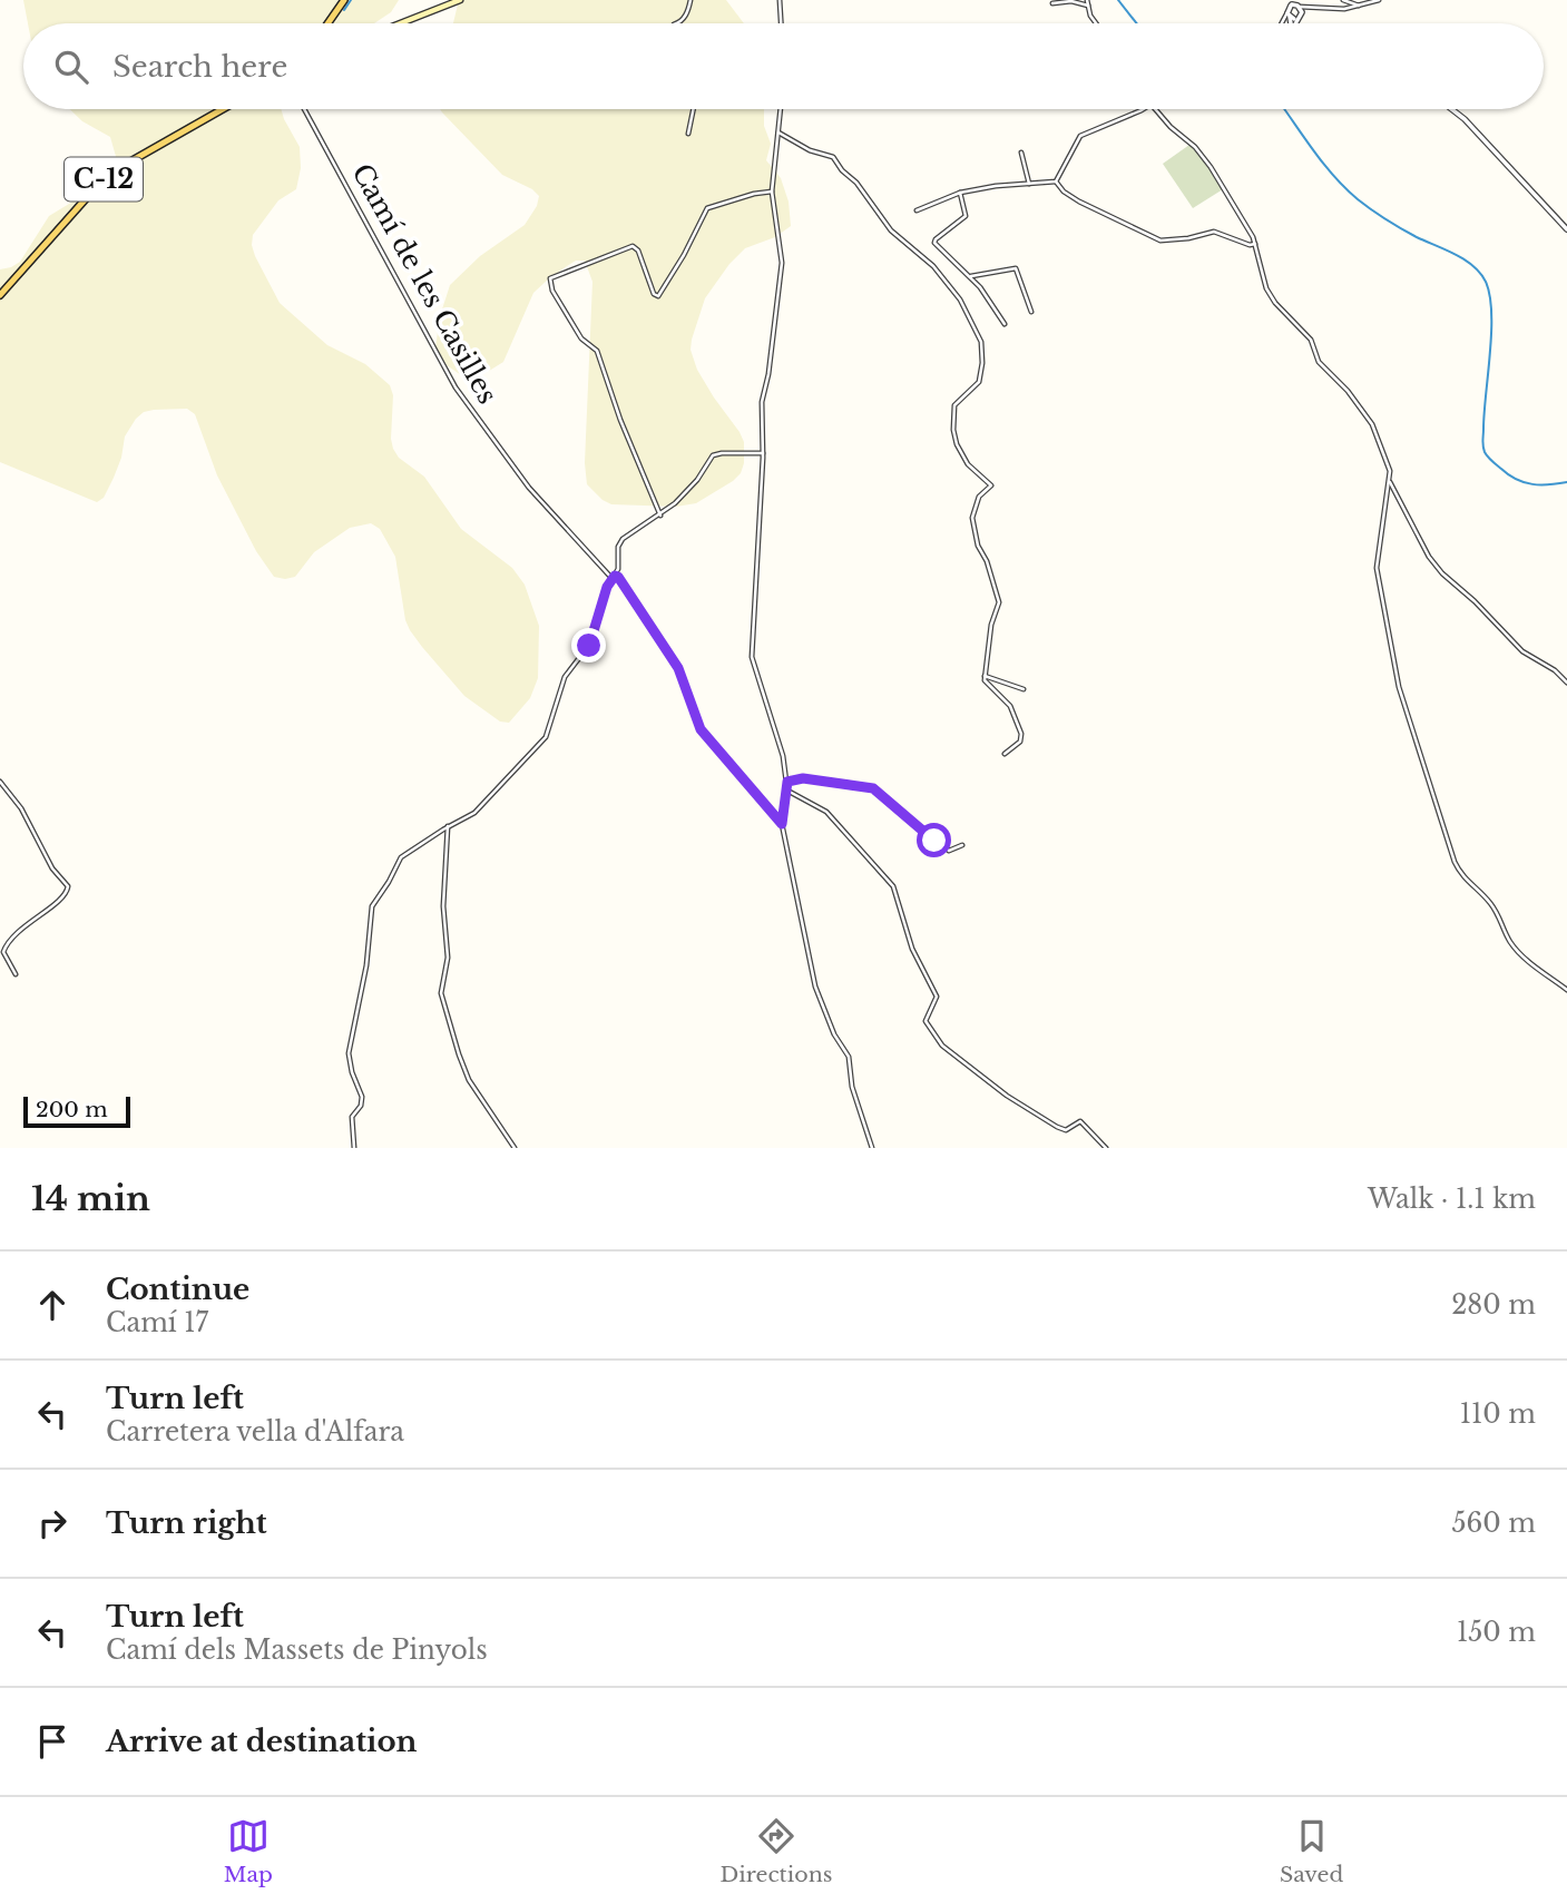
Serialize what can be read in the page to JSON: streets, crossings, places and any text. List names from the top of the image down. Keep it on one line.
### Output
{"streets":{"main road":["C-12"],"street":["Camí de les Casilles"]},"scale_bar":"200 m","page":{"search":"Search here","scale":"200 m","heading":["14 min","Walk · 1.1 km"],"list":[["Continue","Camí 17","280 m"],["Turn left","Carretera vella d'Alfara","110 m"],["Turn right","560 m"],["Turn left","Camí dels Massets de Pinyols","150 m"],"Arrive at destination"],"nav":["Map","Directions","Saved"]}}
